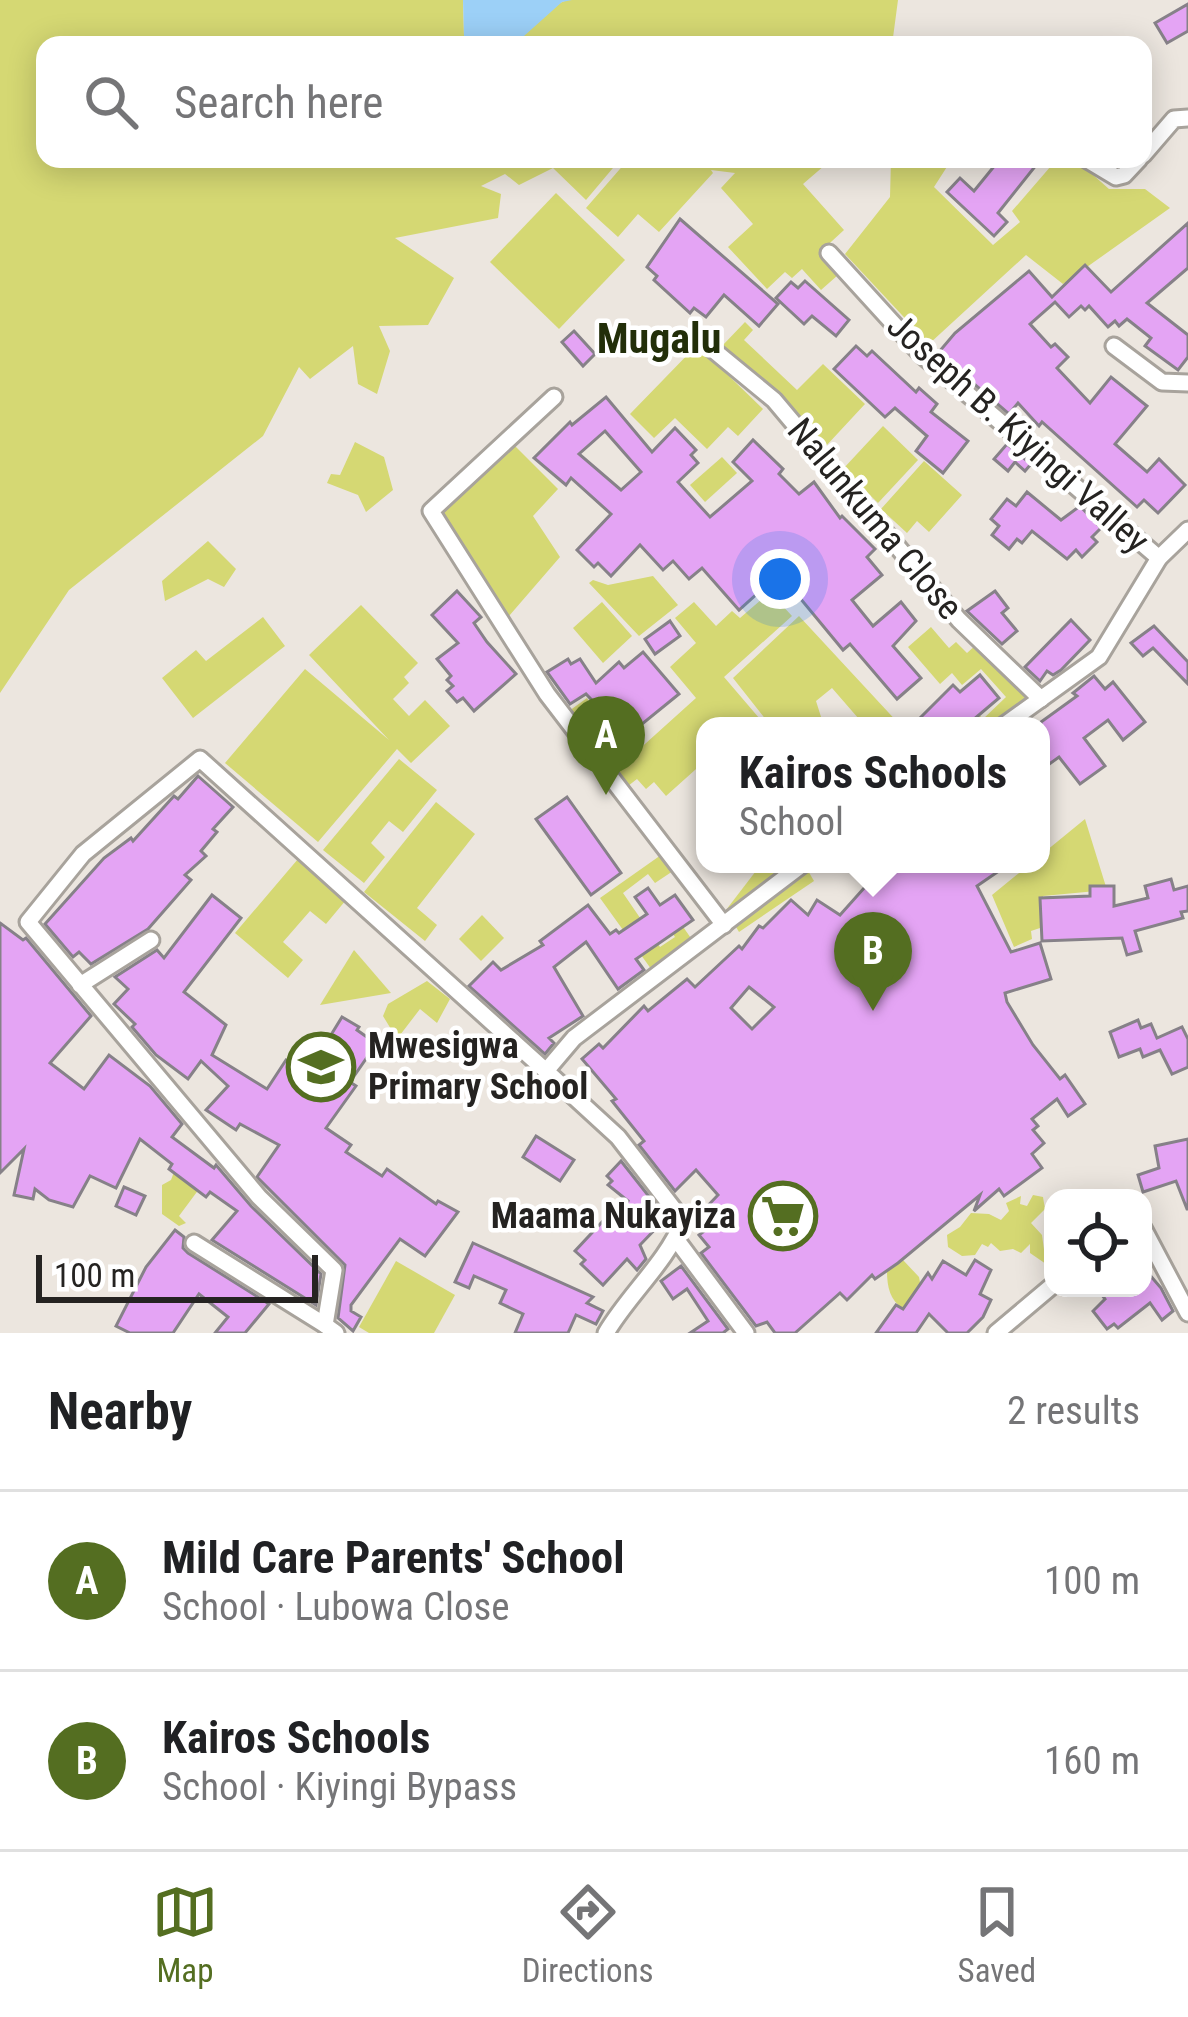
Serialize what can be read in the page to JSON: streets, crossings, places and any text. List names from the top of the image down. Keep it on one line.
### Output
{"streets":{"street":["Joseph B. Kiyingi Valley","Nalunkuma Close"]},"districts":["Mugalu"],"places":{"school or university":["Mwesigwa Primary School"],"supermarket":["Maama Nukayiza"]},"scale_bar":"100 m","page":{"search":"Search here","pins":["A","B"],"popup":["Kairos Schools","School"],"scale":"100 m","heading":["Nearby","2 results"],"list":[{"mark":"A","name":"Mild Care Parents' School","note":"School · Lubowa Close","value":"100 m"},{"mark":"B","name":"Kairos Schools","note":"School · Kiyingi Bypass","value":"160 m"}],"nav":["Map","Directions","Saved"]}}
